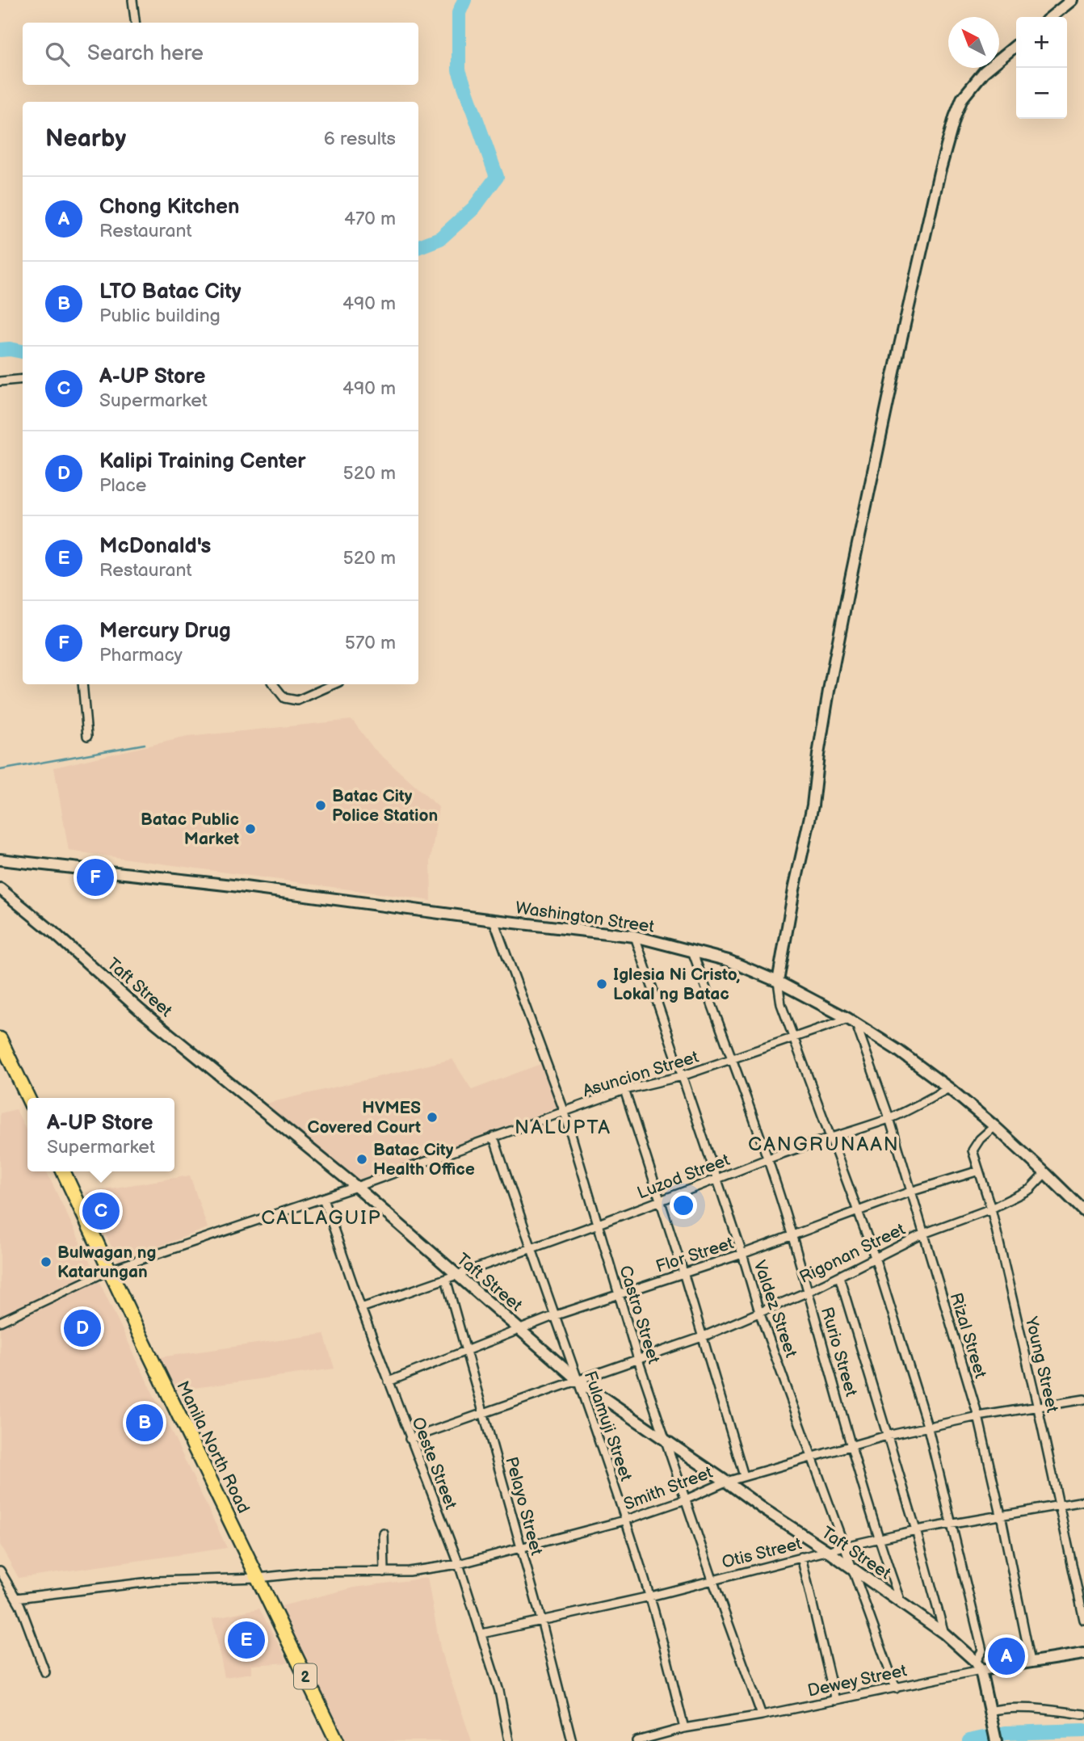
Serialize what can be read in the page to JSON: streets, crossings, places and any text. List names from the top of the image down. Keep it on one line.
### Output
{"streets":{"highway":["Manila North Road","2"],"street":["Washington Street","Taft Street","Asuncion Street","Luzod Street","Rigonan Street","Flor Street","Valdez Street","Castro Street","Rizal Street","Rurio Street","Young Street","Fulamuji Street","Oeste Street","Smith Street","Pelayo Street","Otis Street","Dewey Street"]},"crossings":[["Washington Street","Asuncion Street"],["Washington Street","Luzod Street"],["Washington Street","Rigonan Street"],["Washington Street","Valdez Street"],["Washington Street","Castro Street"],["Washington Street","Rizal Street"],["Washington Street","Rurio Street"],["Washington Street","Young Street"],["Taft Street","Asuncion Street"],["Taft Street","Luzod Street"],["Taft Street","Rigonan Street"],["Taft Street","Flor Street"],["Taft Street","Valdez Street"],["Taft Street","Castro Street"],["Taft Street","Rurio Street"],["Taft Street","Fulamuji Street"],["Taft Street","Smith Street"],["Taft Street","Otis Street"],["Taft Street","Dewey Street"],["Asuncion Street","Valdez Street"],["Asuncion Street","Castro Street"],["Asuncion Street","Rizal Street"],["Asuncion Street","Rurio Street"],["Asuncion Street","Fulamuji Street"],["Asuncion Street","Manila North Road"],["Asuncion Street","Oeste Street"],["Luzod Street","Valdez Street"],["Luzod Street","Castro Street"],["Luzod Street","Rizal Street"],["Luzod Street","Rurio Street"],["Luzod Street","Fulamuji Street"],["Luzod Street","Oeste Street"],["Luzod Street","Pelayo Street"],["Rigonan Street","Valdez Street"],["Rigonan Street","Castro Street"],["Rigonan Street","Rizal Street"],["Rigonan Street","Rurio Street"],["Rigonan Street","Young Street"],["Rigonan Street","Fulamuji Street"],["Rigonan Street","Oeste Street"],["Rigonan Street","Pelayo Street"],["Flor Street","Valdez Street"],["Flor Street","Castro Street"],["Flor Street","Rizal Street"],["Flor Street","Rurio Street"],["Flor Street","Young Street"],["Flor Street","Fulamuji Street"],["Flor Street","Oeste Street"],["Flor Street","Pelayo Street"],["Valdez Street","Smith Street"],["Valdez Street","Otis Street"],["Valdez Street","Dewey Street"],["Castro Street","Smith Street"],["Castro Street","Otis Street"],["Castro Street","Dewey Street"],["Rizal Street","Smith Street"],["Rizal Street","Otis Street"],["Rizal Street","Dewey Street"],["Rurio Street","Smith Street"],["Rurio Street","Otis Street"],["Young Street","Smith Street"],["Young Street","Otis Street"],["Fulamuji Street","Smith Street"],["Fulamuji Street","Otis Street"],["Fulamuji Street","Dewey Street"],["Manila North Road","Smith Street"],["Oeste Street","Smith Street"],["Oeste Street","Otis Street"],["Smith Street","Pelayo Street"],["Pelayo Street","Otis Street"]],"districts":["NALUPTA","CANGRUNAAN","CALLAGUIP"],"places":["Batac City Police Station","Batac Public Market","Iglesia Ni Cristo, Lokal ng Batac","HVMES Covered Court","Batac City Health Office","Bulwagan ng Katarungan"],"north":"top left","page":{"map_buttons":["+","−"],"search":"Search here","heading":["Nearby","6 results"],"list":[{"mark":"A","name":"Chong Kitchen","note":"Restaurant","value":"470 m"},{"mark":"B","name":"LTO Batac City","note":"Public building","value":"490 m"},{"mark":"C","name":"A-UP Store","note":"Supermarket","value":"490 m"},{"mark":"D","name":"Kalipi Training Center","note":"Place","value":"520 m"},{"mark":"E","name":"McDonald's","note":"Restaurant","value":"520 m"},{"mark":"F","name":"Mercury Drug","note":"Pharmacy","value":"570 m"}],"pins":["F","C","D","B","E","A"],"popup":["A-UP Store","Supermarket"]}}
